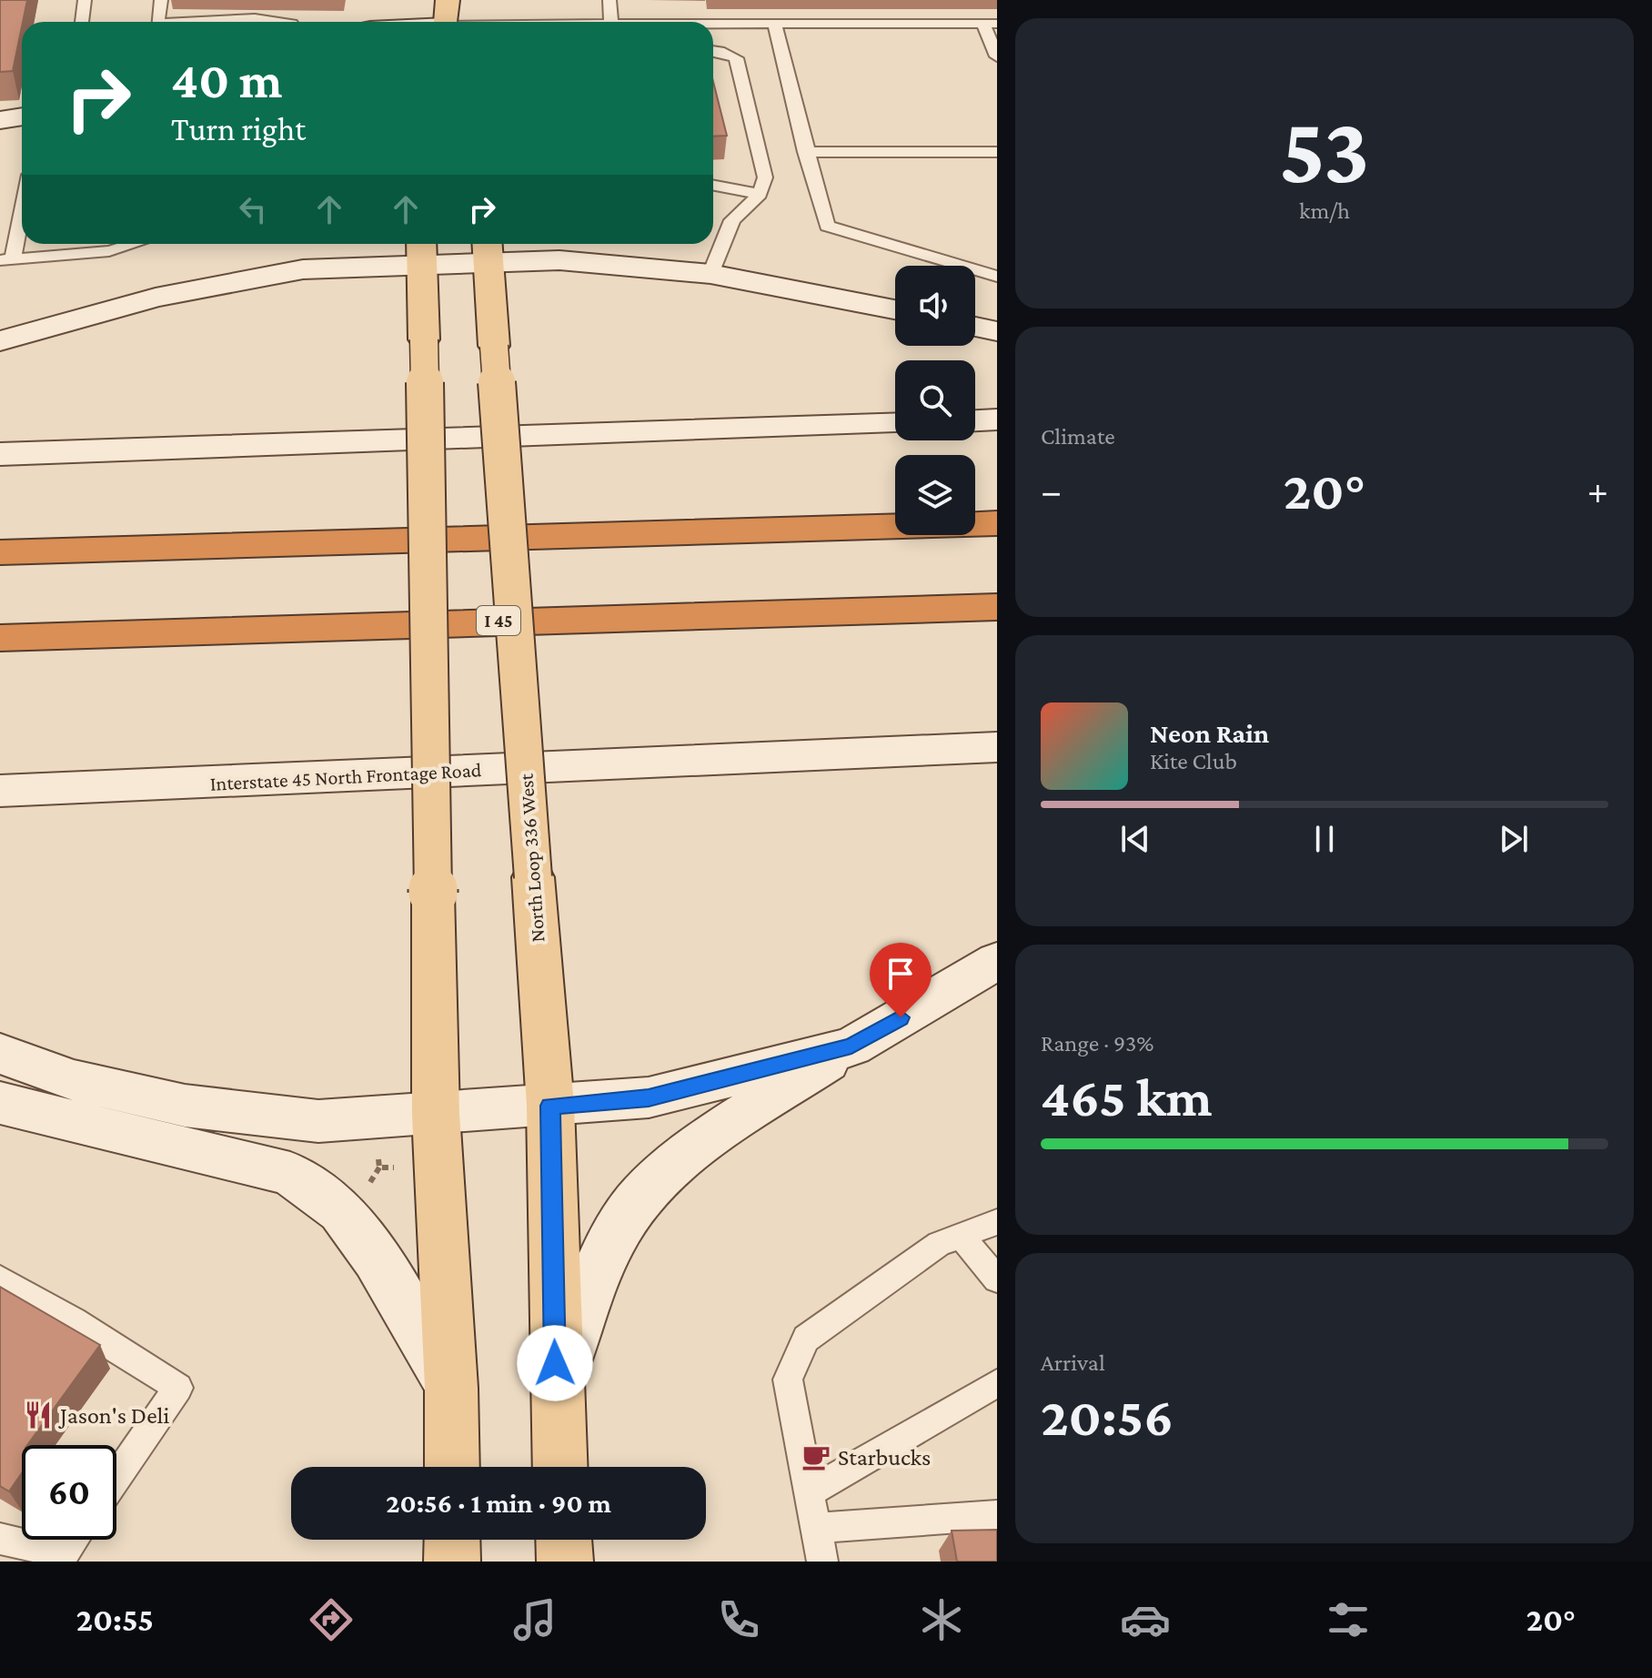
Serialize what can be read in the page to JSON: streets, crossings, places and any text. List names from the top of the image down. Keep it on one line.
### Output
{"streets":{"highway":["I 45"],"main road":["Interstate 45 North Frontage Road","North Loop 336 West"]},"places":{"restaurant":["Jason's Deli"],"cafe":["Starbucks"]},"page":{"tile":[["53","km/h"],"Climate",["Range · 93%","465 km"],["Arrival","20:56"]],"turn":["40 m","Turn right"],"heat":["−","20°","+"],"song":["Neon Rain","Kite Club"],"limit":"60","trip":"20:56 · 1 min · 90 m","tabs":["20:55","20°"]}}
